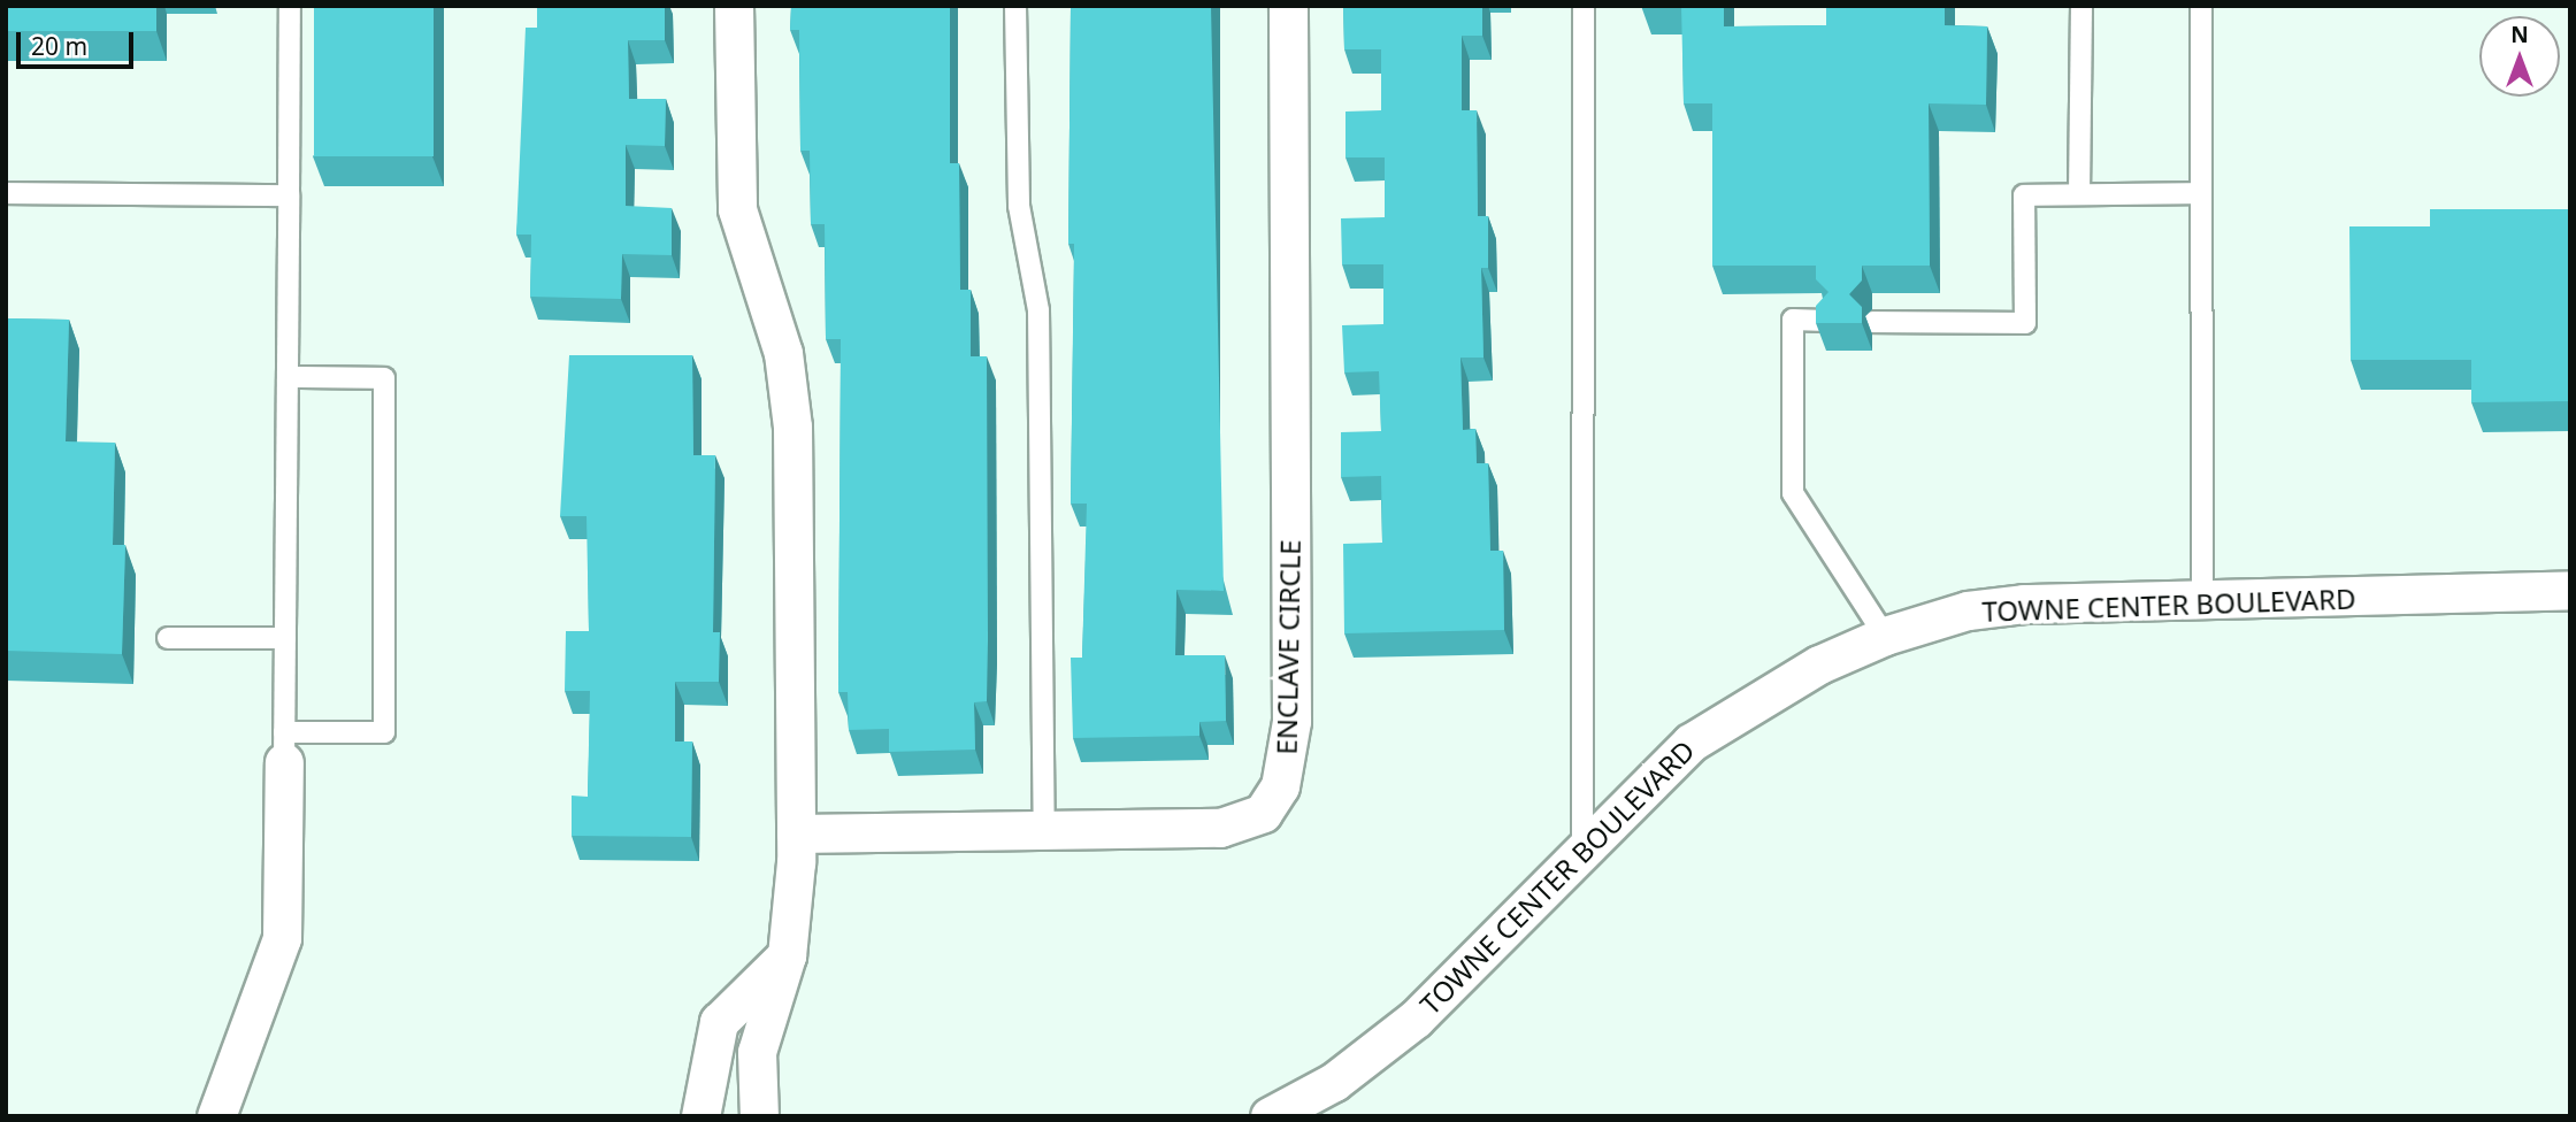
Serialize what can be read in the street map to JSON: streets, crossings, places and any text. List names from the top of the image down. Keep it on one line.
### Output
{"streets":{"street":["TOWNE CENTER BOULEVARD","ENCLAVE CIRCLE"]},"scale_bar":"20 m","north":"top"}
